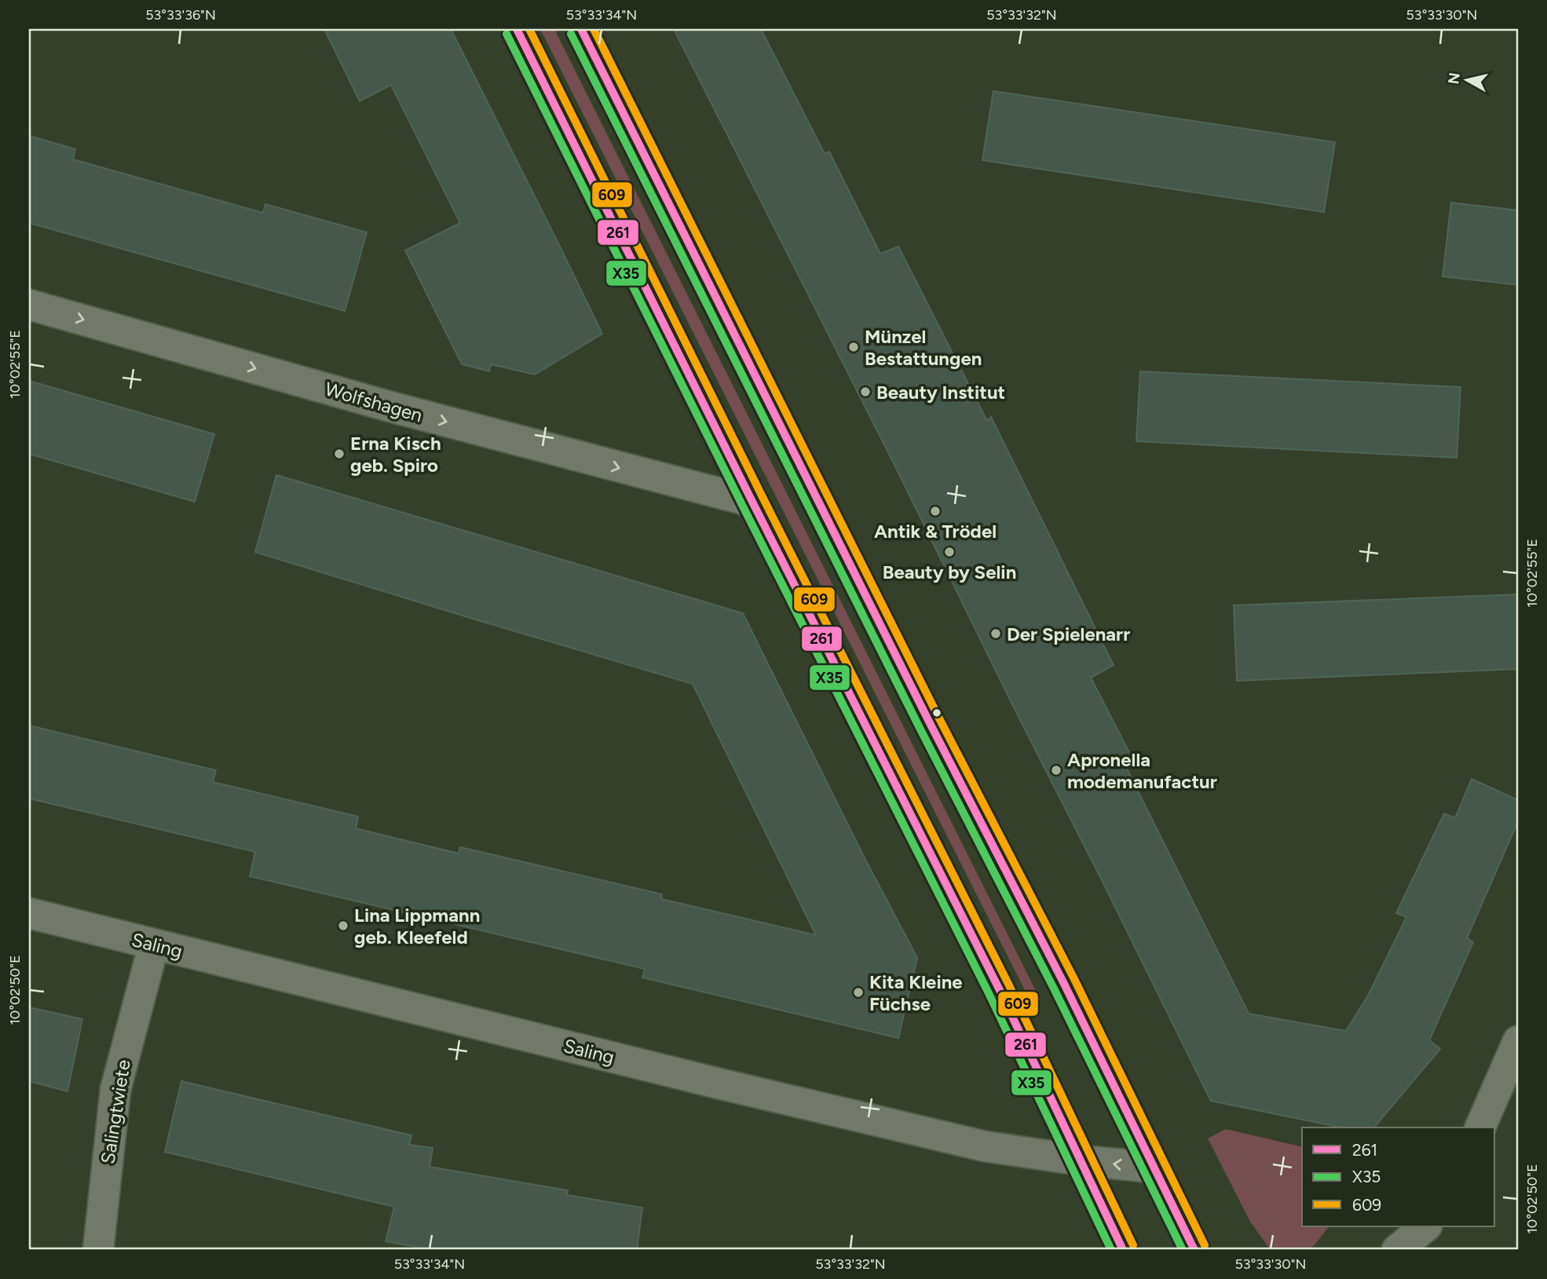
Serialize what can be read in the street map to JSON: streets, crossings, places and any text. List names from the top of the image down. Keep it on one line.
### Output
{"streets":{"street":["Wolfshagen","Saling","Salingtwiete"]},"crossings":[["Saling","Salingtwiete"]],"one_way":["Wolfshagen"],"places":["Münzel Bestattungen","Beauty Institut","Erna Kisch geb. Spiro","Antik & Trödel","Beauty by Selin","Der Spielenarr","Apronella modemanufactur","Lina Lippmann geb. Kleefeld","Kita Kleine Füchse"],"lines":["transit line 261","transit line 609","transit line X35"],"legend":["261","X35","609"],"north":"left","coordinates":["53°33'36\"N","53°33'34\"N","53°33'32\"N","53°33'30\"N","10°02'55\"E","10°02'50\"E"]}
